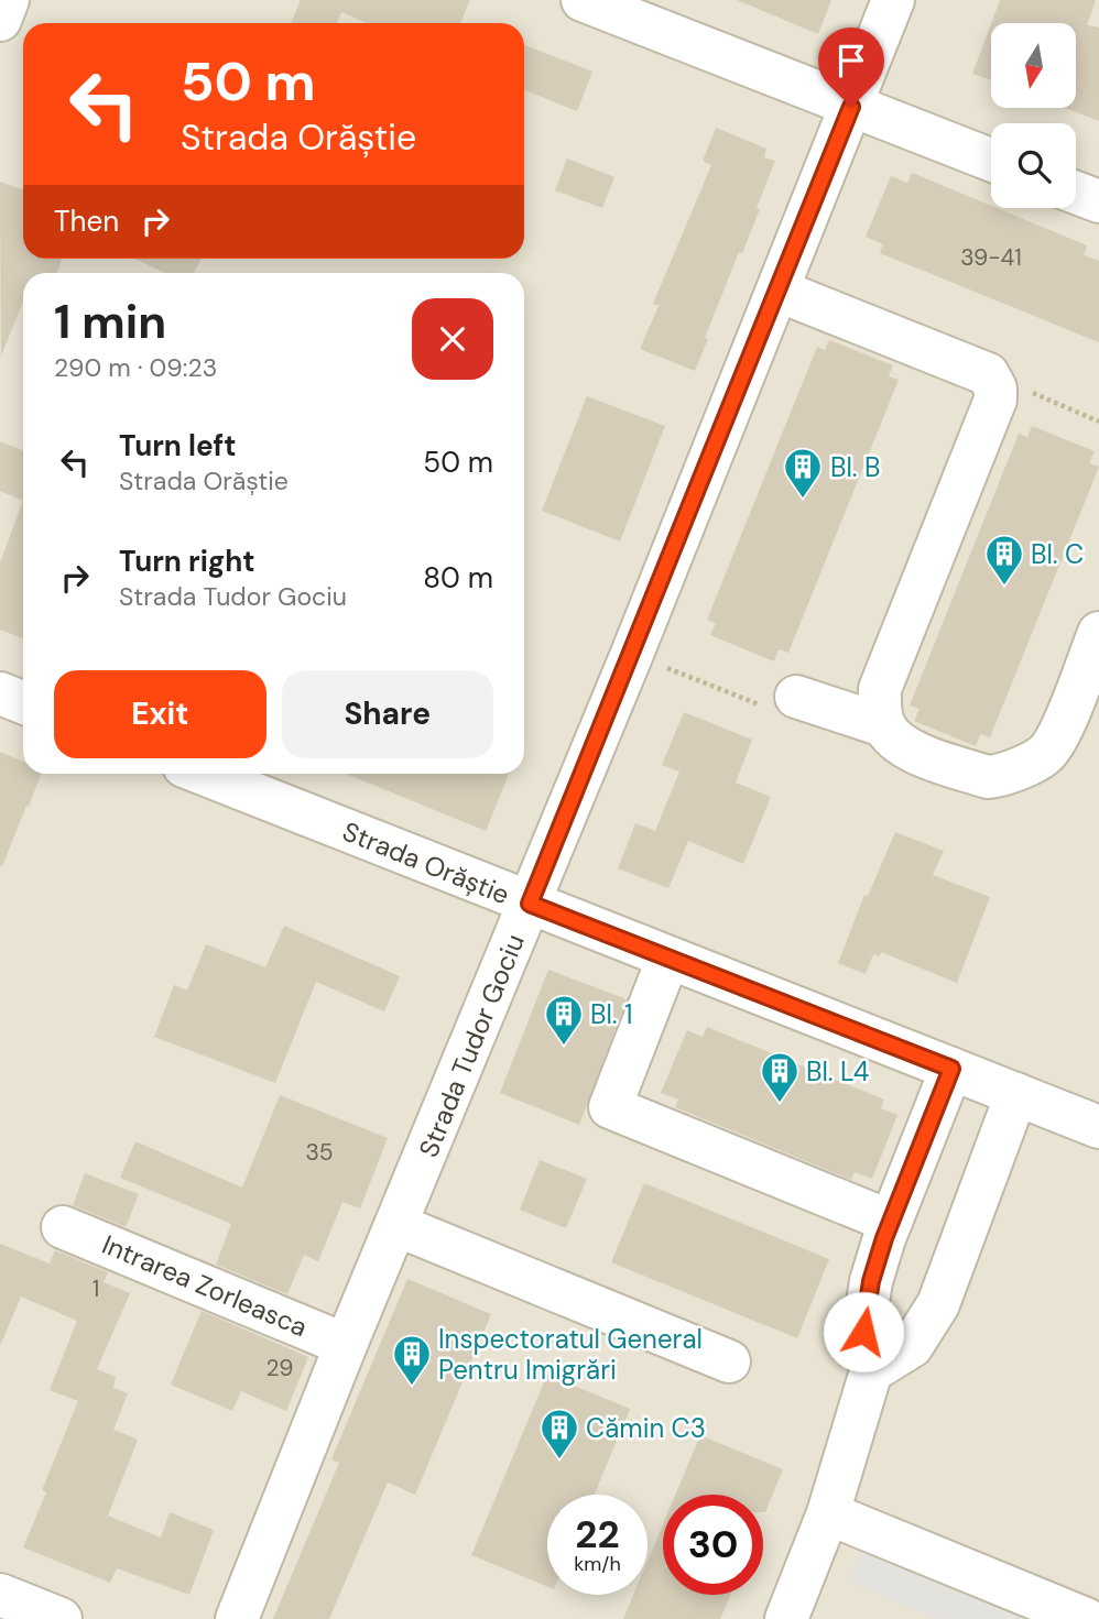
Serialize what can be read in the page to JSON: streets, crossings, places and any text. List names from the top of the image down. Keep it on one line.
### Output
{"streets":{"street":["Strada Orăștie","Strada Tudor Gociu","Intrarea Zorleasca"]},"crossings":[["Strada Orăștie","Strada Tudor Gociu"],["Strada Tudor Gociu","Intrarea Zorleasca"]],"places":{"building":["Bl. B","Bl. C","Bl. 1","Bl. L4","Inspectoratul General Pentru Imigrări","Cămin C3"]},"house_numbers":["39-41","35","1","29"],"north":"bottom","page":{"turn":["50 m","Strada Orăștie"],"then":"Then","heading":["1 min","290 m · 09:23"],"list":[{"name":"Turn left","note":"Strada Orăștie","value":"50 m"},{"name":"Turn right","note":"Strada Tudor Gociu","value":"80 m"}],"buttons":["Exit","Share"],"speed":"22 km/h","limit":"30"}}
